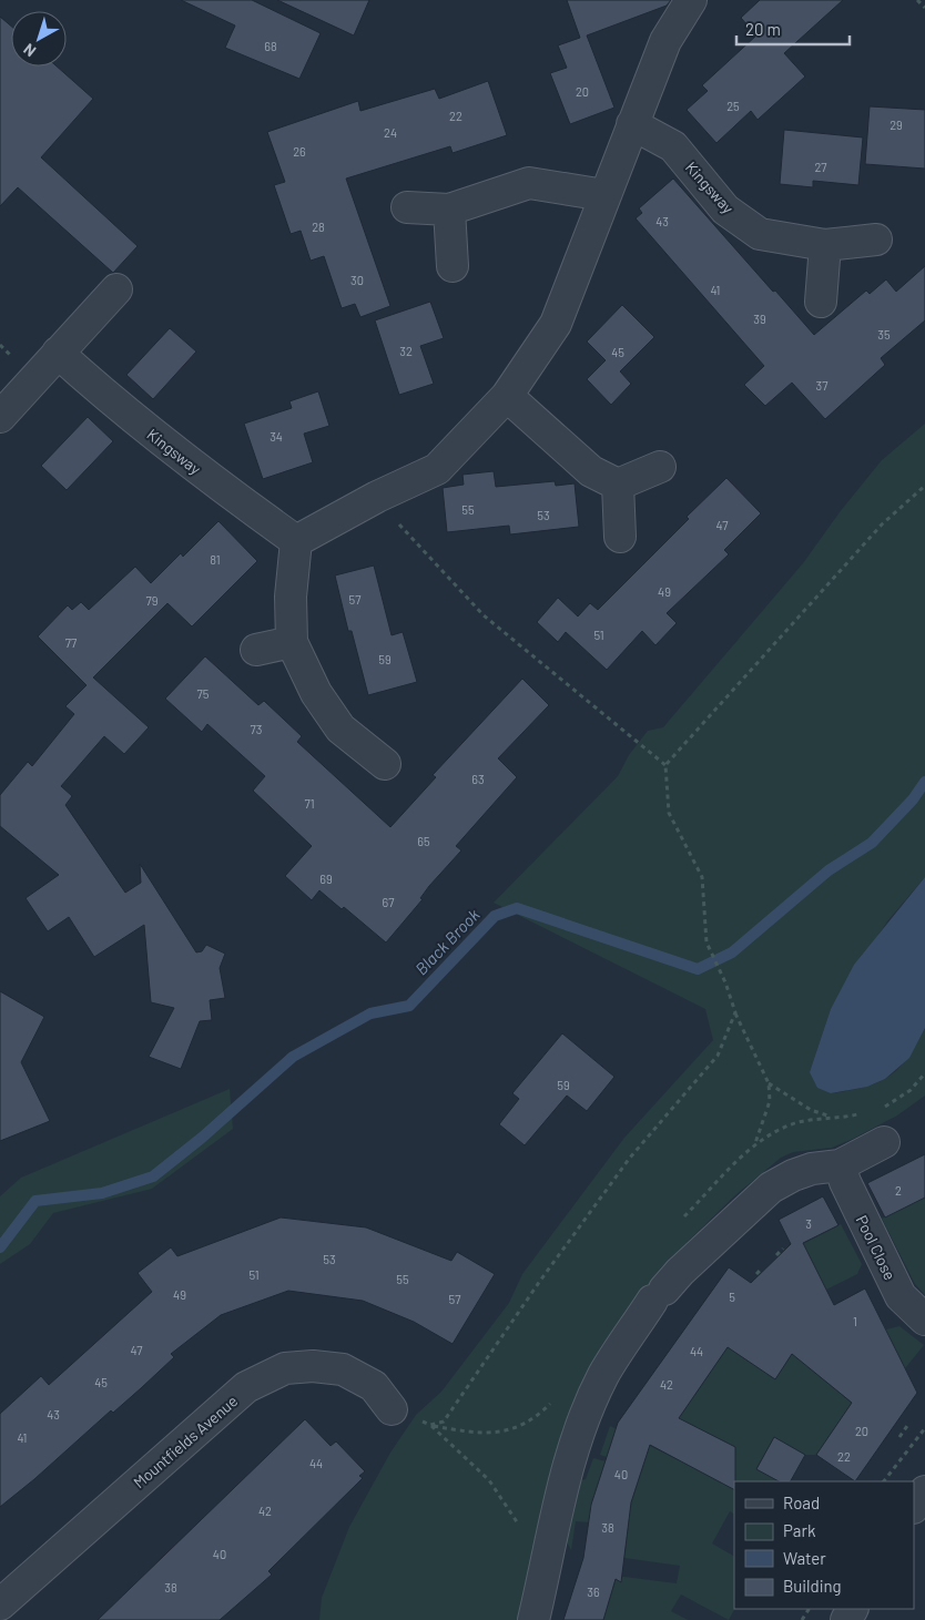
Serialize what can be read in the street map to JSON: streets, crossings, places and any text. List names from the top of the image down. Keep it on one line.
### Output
{"streets":{"street":["Kingsway","Pool Close","Mountfields Avenue"]},"water":["Black Brook"],"house_numbers":["68","20","25","22","29","24","26","27","43","28","30","41","39","35","32","45","37","34","55","53","47","81","49","57","79","51","77","59","75","73","63","71","65","69","67","59","2","3","53","51","55","49","5","57","1","47","44","45","42","43","20","41","22","44","40","42","38","40","38","36"],"legend":["Road","Park","Water","Building"],"scale_bar":"20 m","north":"bottom left"}
